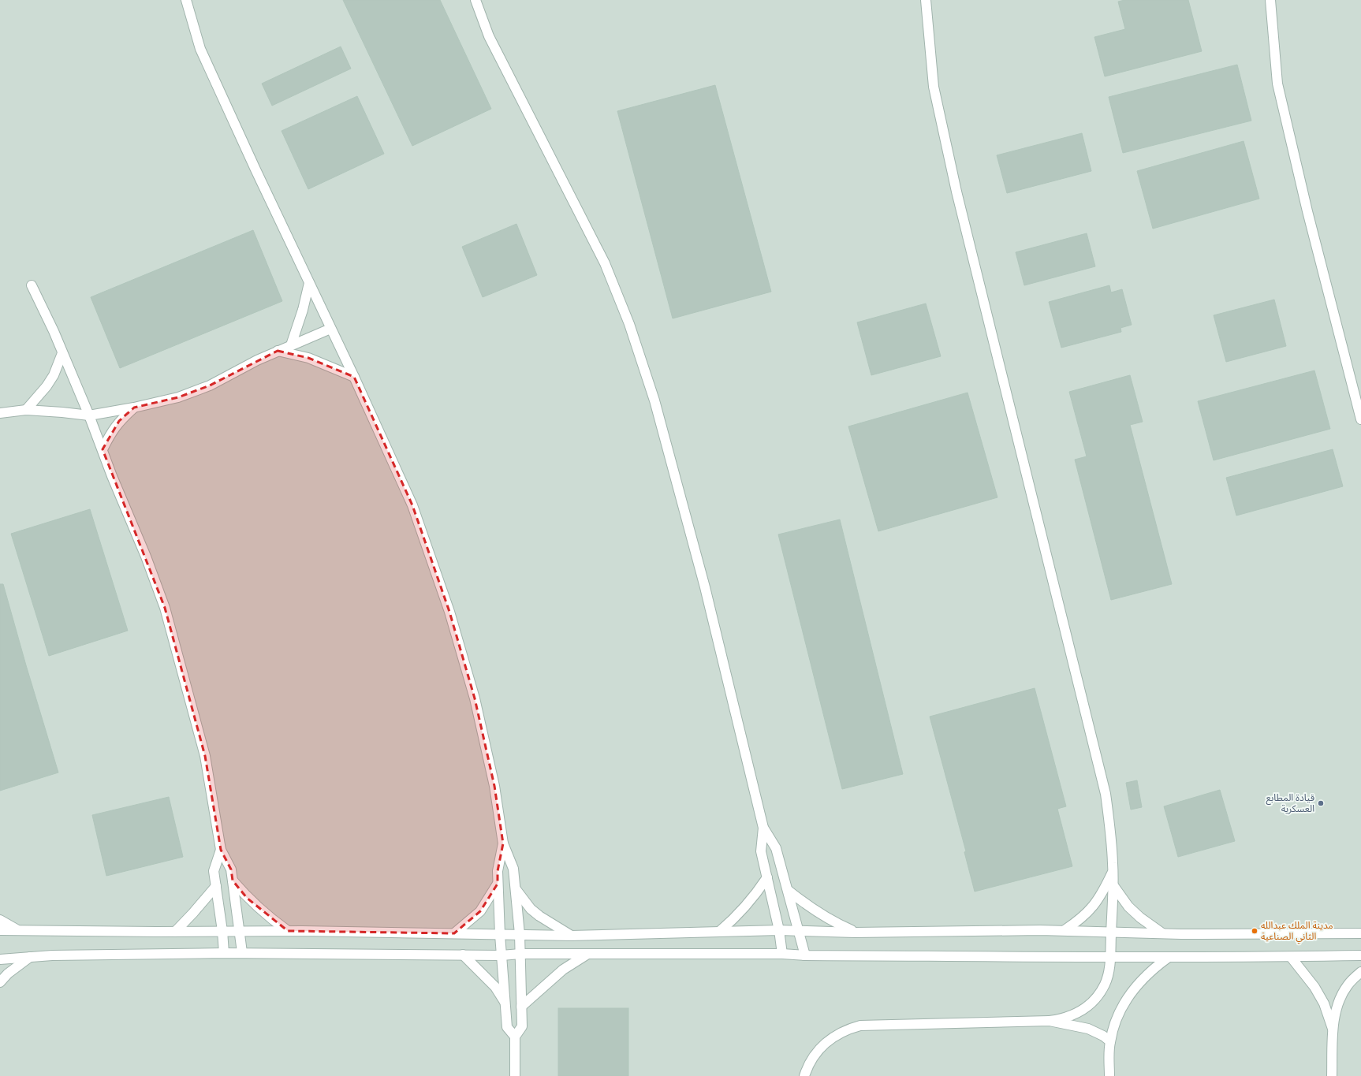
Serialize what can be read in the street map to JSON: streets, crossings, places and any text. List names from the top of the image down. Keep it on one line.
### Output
{"places":["قيادة المطابع العسكرية","مدينة الملك عبدالله الثاني الصناعية"]}
